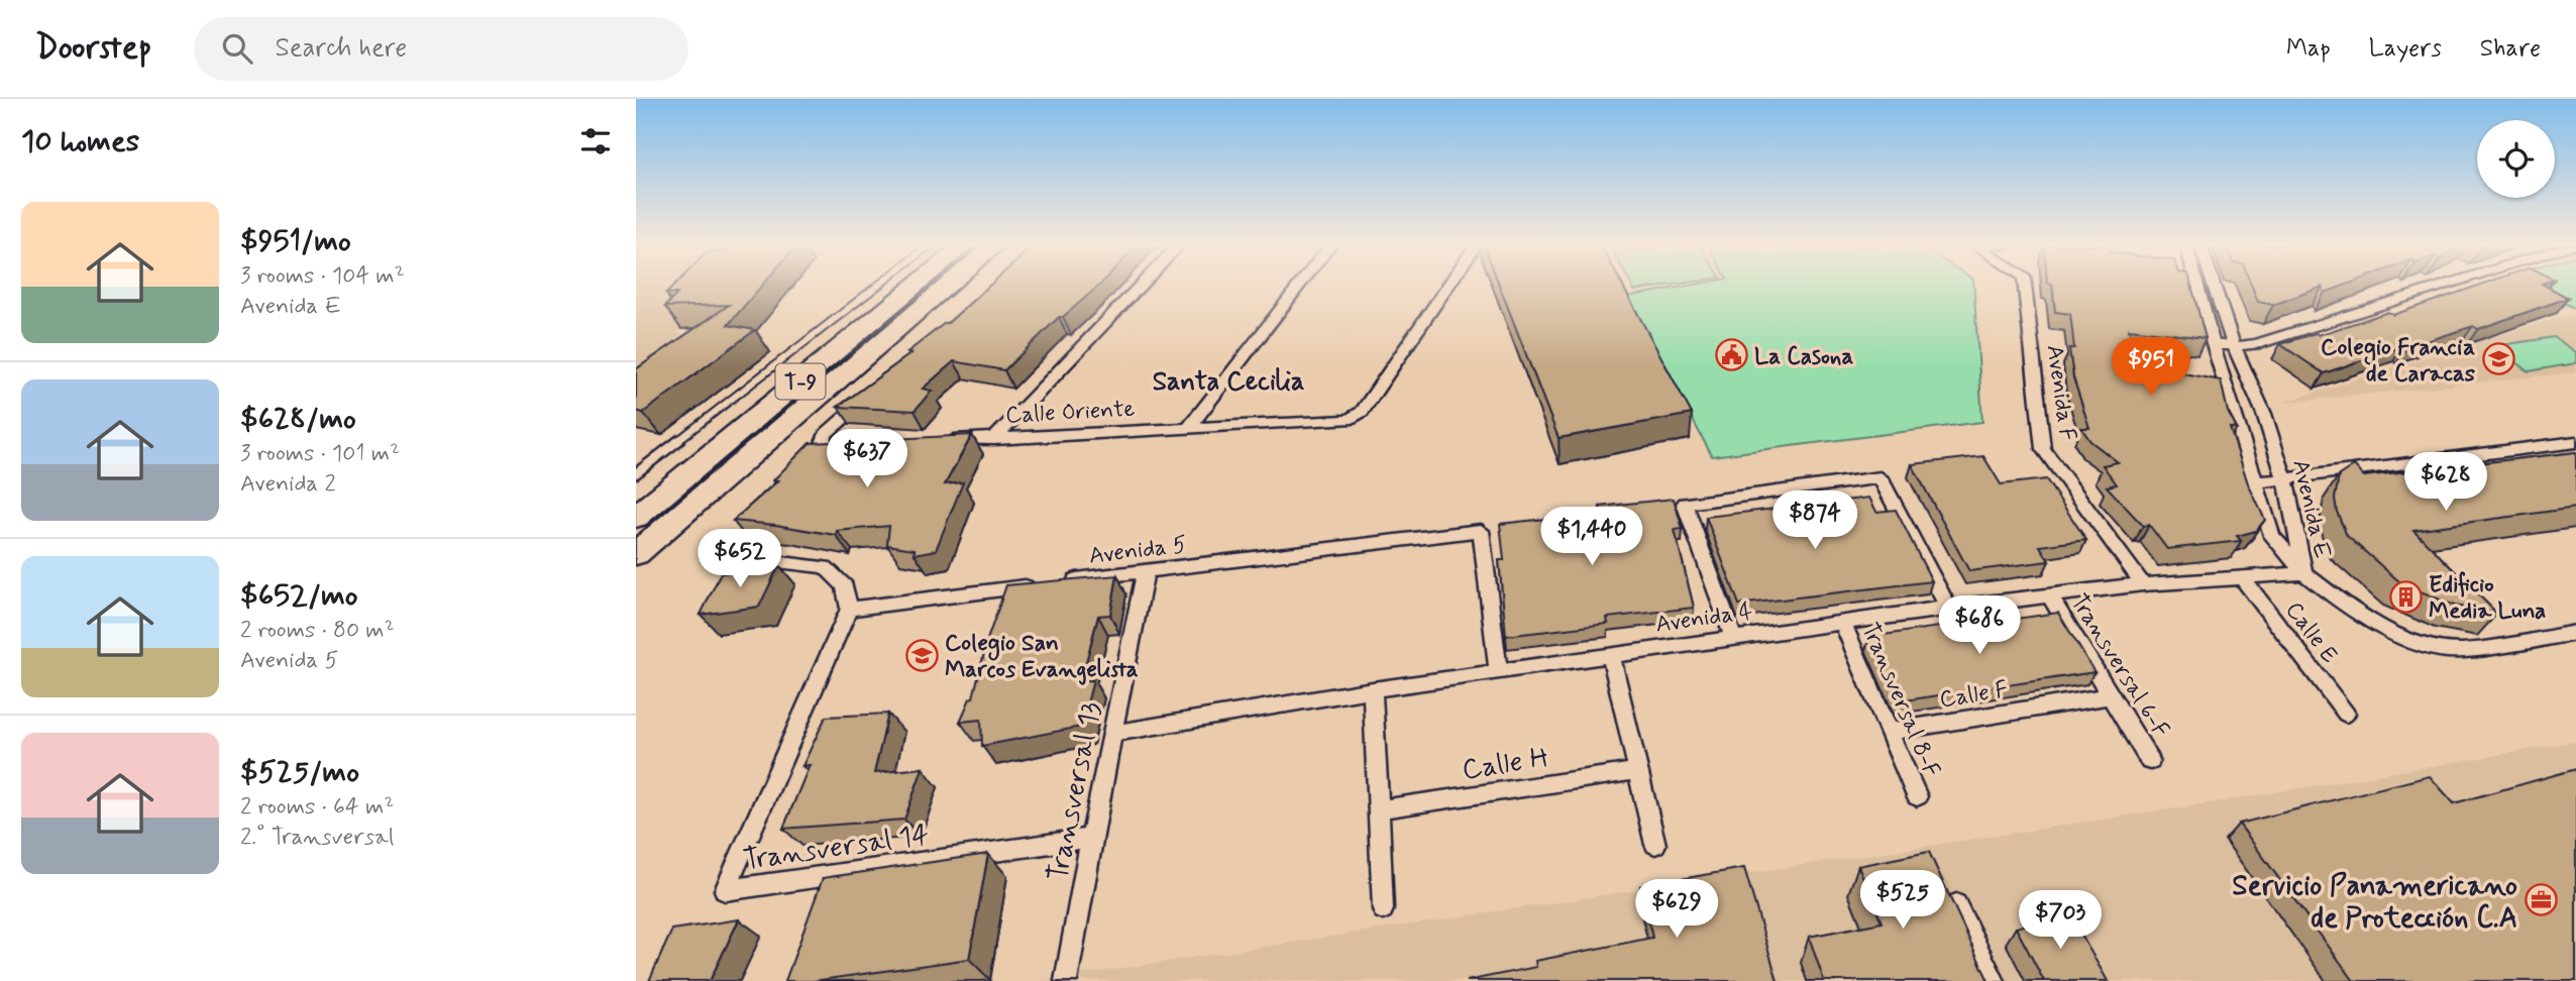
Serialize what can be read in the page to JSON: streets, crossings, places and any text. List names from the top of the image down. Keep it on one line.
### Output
{"streets":{"highway":["T-9"],"street":["Avenida F","Calle Oriente","Avenida E","Avenida 5","Avenida 4","Calle E","Transversal 6-F","Calle F","Transversal 8-F","Calle H","Transversal 13","Transversal 14"]},"crossings":[["Avenida F","Avenida 4"],["Avenida E","Avenida 4"],["Avenida 5","Avenida 4"],["Avenida 5","Transversal 13"],["Avenida 4","Calle E"],["Avenida 4","Transversal 6-F"],["Avenida 4","Transversal 8-F"],["Avenida 4","Transversal 13"],["Transversal 6-F","Calle F"],["Calle F","Transversal 8-F"],["Transversal 13","Transversal 14"]],"districts":["Santa Cecilia"],"places":{"public building":["La Casona"],"school or university":["Colegio Francia de Caracas","Colegio San Marcos Evangelista"],"building":["Edificio Media Luna"],"office":["Servicio Panamericano de Protección C.A"]},"page":{"header":"Doorstep","search":"Search here","nav":["Map","Layers","Share"],"heading":"10 homes","list":[{"name":"$951/mo","note":"3 rooms · 104 m² · Avenida E"},{"name":"$628/mo","note":"3 rooms · 101 m² · Avenida 2"},{"name":"$652/mo","note":"2 rooms · 80 m² · Avenida 5"},{"name":"$525/mo","note":"2 rooms · 64 m² · 2.° Transversal"}],"price":["$951","$637","$628","$874","$1,440","$652","$686","$525","$629","$703"]}}
